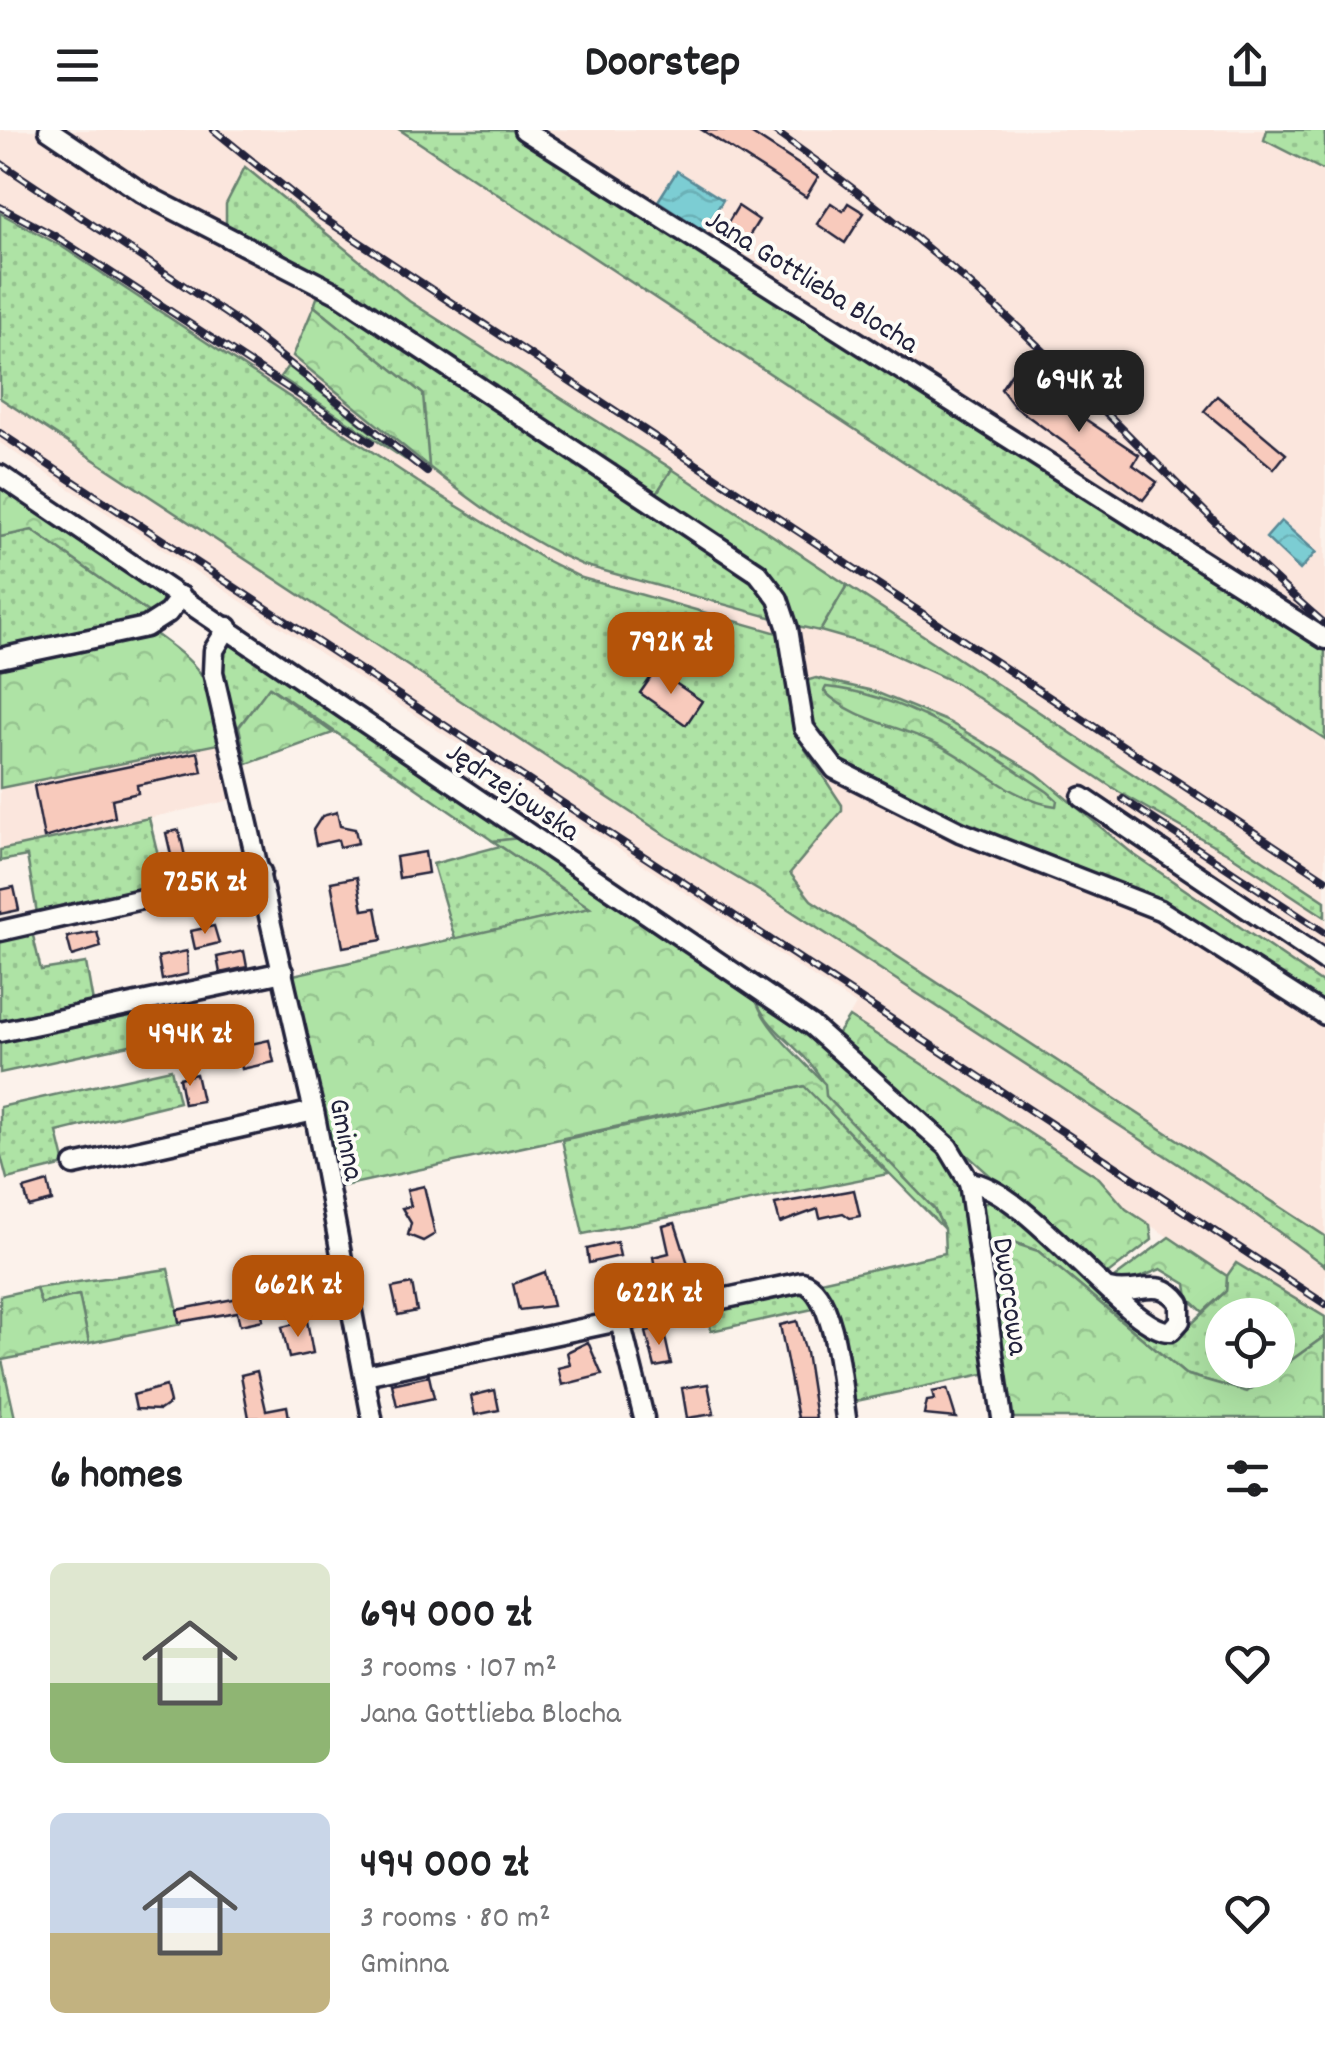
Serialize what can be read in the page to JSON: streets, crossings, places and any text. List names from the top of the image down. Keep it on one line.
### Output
{"streets":{"street":["Jana Gottlieba Blocha","Jędrzejowska","Gminna","Dworcowa"]},"crossings":[["Jędrzejowska","Gminna"],["Jędrzejowska","Dworcowa"]],"page":{"header":"Doorstep","price":["694K zł","792K zł","725K zł","494K zł","662K zł","622K zł"],"heading":"6 homes","list":[{"name":"694 000 zł","note":"3 rooms · 107 m² · Jana Gottlieba Blocha"},{"name":"494 000 zł","note":"3 rooms · 80 m² · Gminna"}]}}
